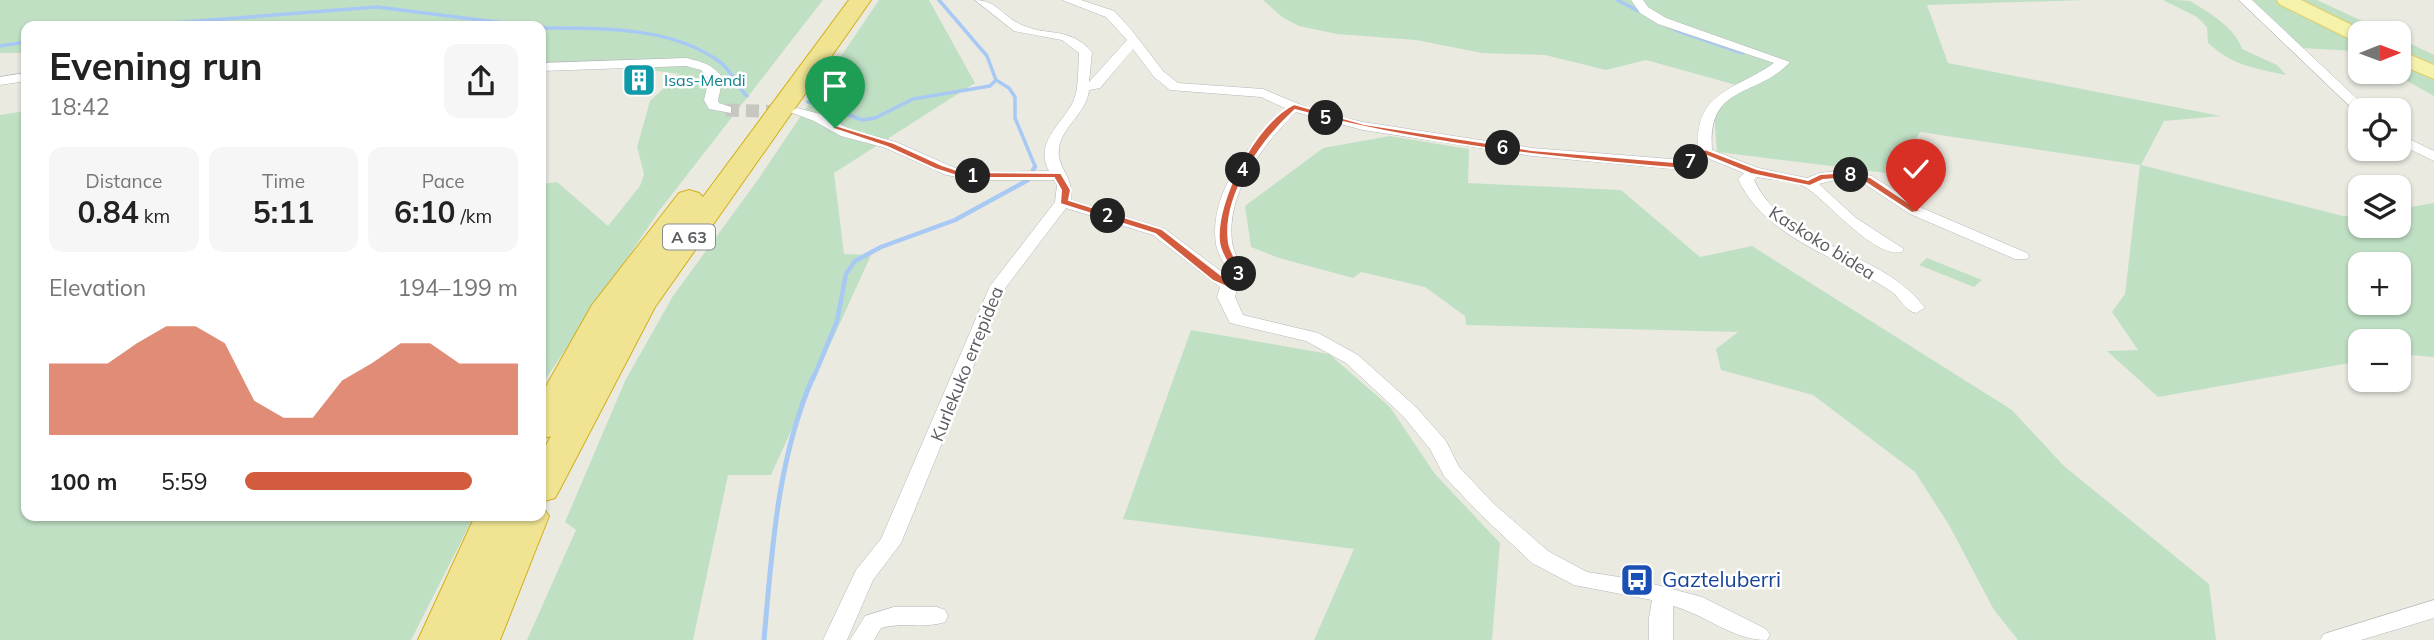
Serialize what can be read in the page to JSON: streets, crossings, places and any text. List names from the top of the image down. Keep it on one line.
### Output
{"streets":{"highway":["A 63"],"street":["Kaskoko bidea","Kurlekuko errepidea"]},"places":{"building":["Isas-Mendi"],"bus stop":["Gazteluberri"]},"north":"right","page":{"map_buttons":["+","−"],"heading":["Evening run","18:42"],"pins":["5","6","7","4","8","1","2","3"],"stats":[["Distance","0.84 km"],["Time","5:11"],["Pace","6:10 /km"]],"chart":["Elevation","194–199 m"],"list":[{"name":"100 m","note":"5:59"}]}}
